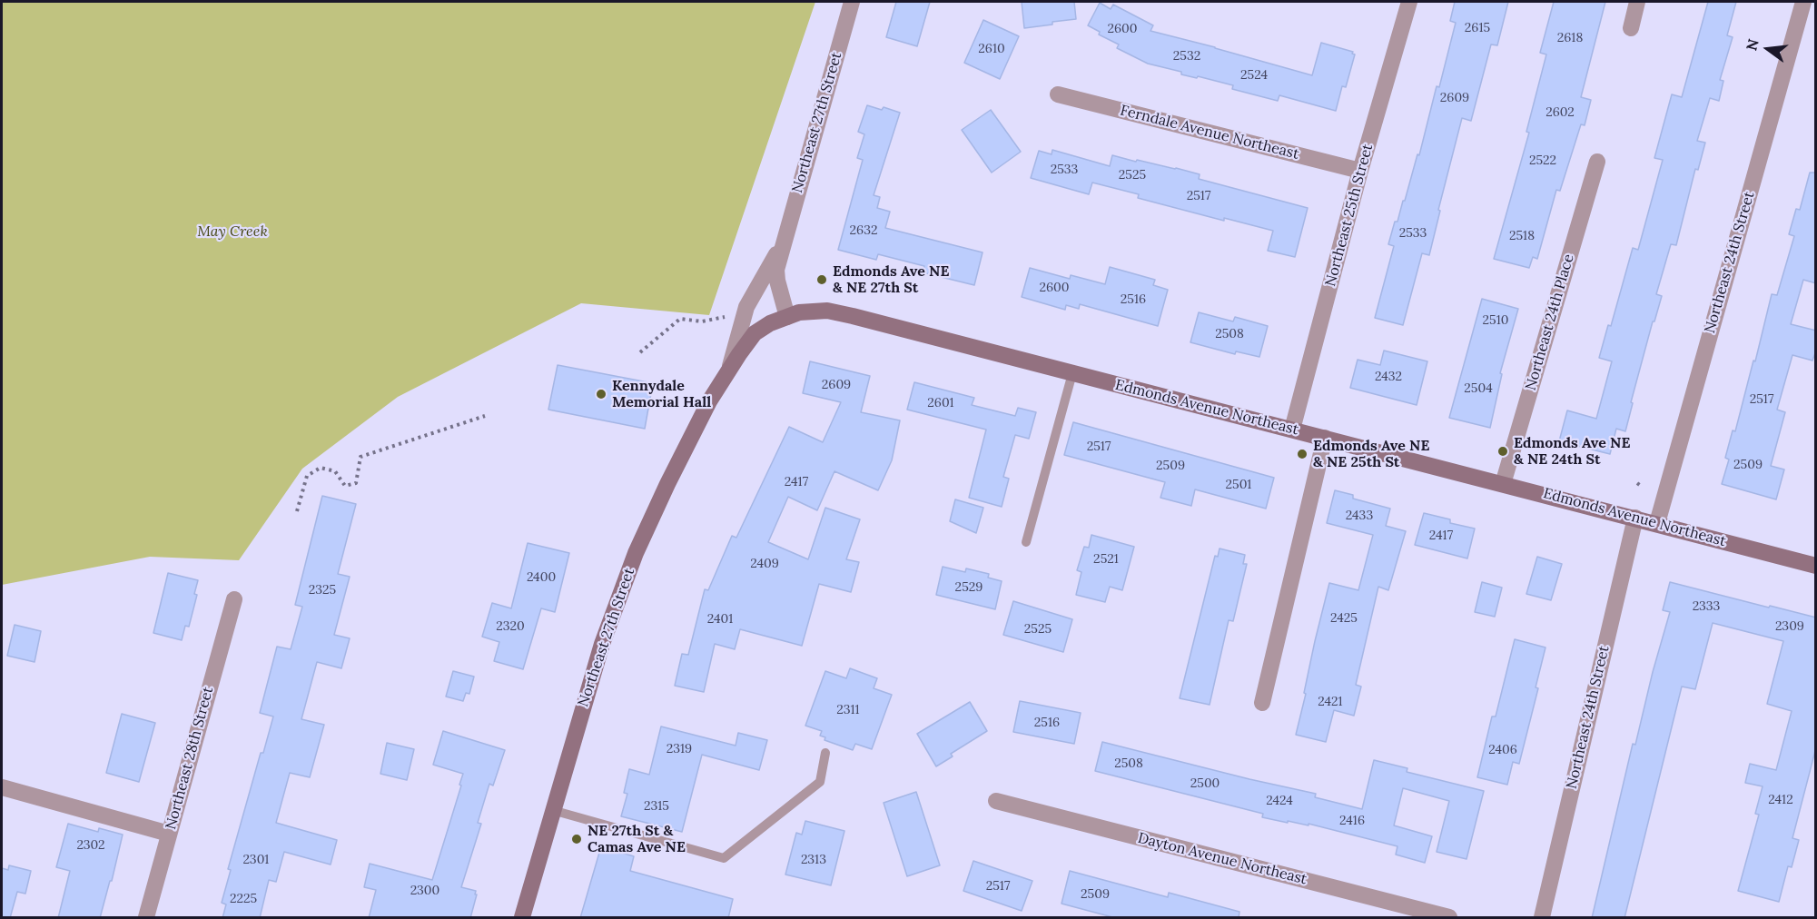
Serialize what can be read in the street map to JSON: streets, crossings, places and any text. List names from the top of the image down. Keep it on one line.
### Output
{"streets":{"street":["Northeast 27th Street","Ferndale Avenue Northeast","Northeast 25th Street","Northeast 24th Street","Northeast 24th Place","Edmonds Avenue Northeast","Northeast 28th Street","Dayton Avenue Northeast"]},"crossings":[["Northeast 27th Street","Edmonds Avenue Northeast"],["Ferndale Avenue Northeast","Northeast 25th Street"],["Northeast 25th Street","Edmonds Avenue Northeast"],["Northeast 24th Street","Edmonds Avenue Northeast"],["Northeast 24th Place","Edmonds Avenue Northeast"]],"parks":["May Creek"],"places":["Edmonds Ave NE & NE 27th St","Kennydale Memorial Hall","Edmonds Ave NE & NE 24th St","Edmonds Ave NE & NE 25th St","NE 27th St & Camas Ave NE"],"house_numbers":["2615","2600","2618","2610","2532","2524","2609","2602","2522","2533","2525","2517","2632","2533","2518","2600","2516","2510","2508","2432","2609","2504","2517","2601","2517","2509","2509","2417","2501","2433","2417","2521","2409","2400","2529","2325","2333","2425","2401","2320","2309","2525","2421","2311","2516","2319","2406","2508","2500","2412","2424","2315","2416","2302","2301","2313","2517","2300","2509","2225"],"north":"left"}
